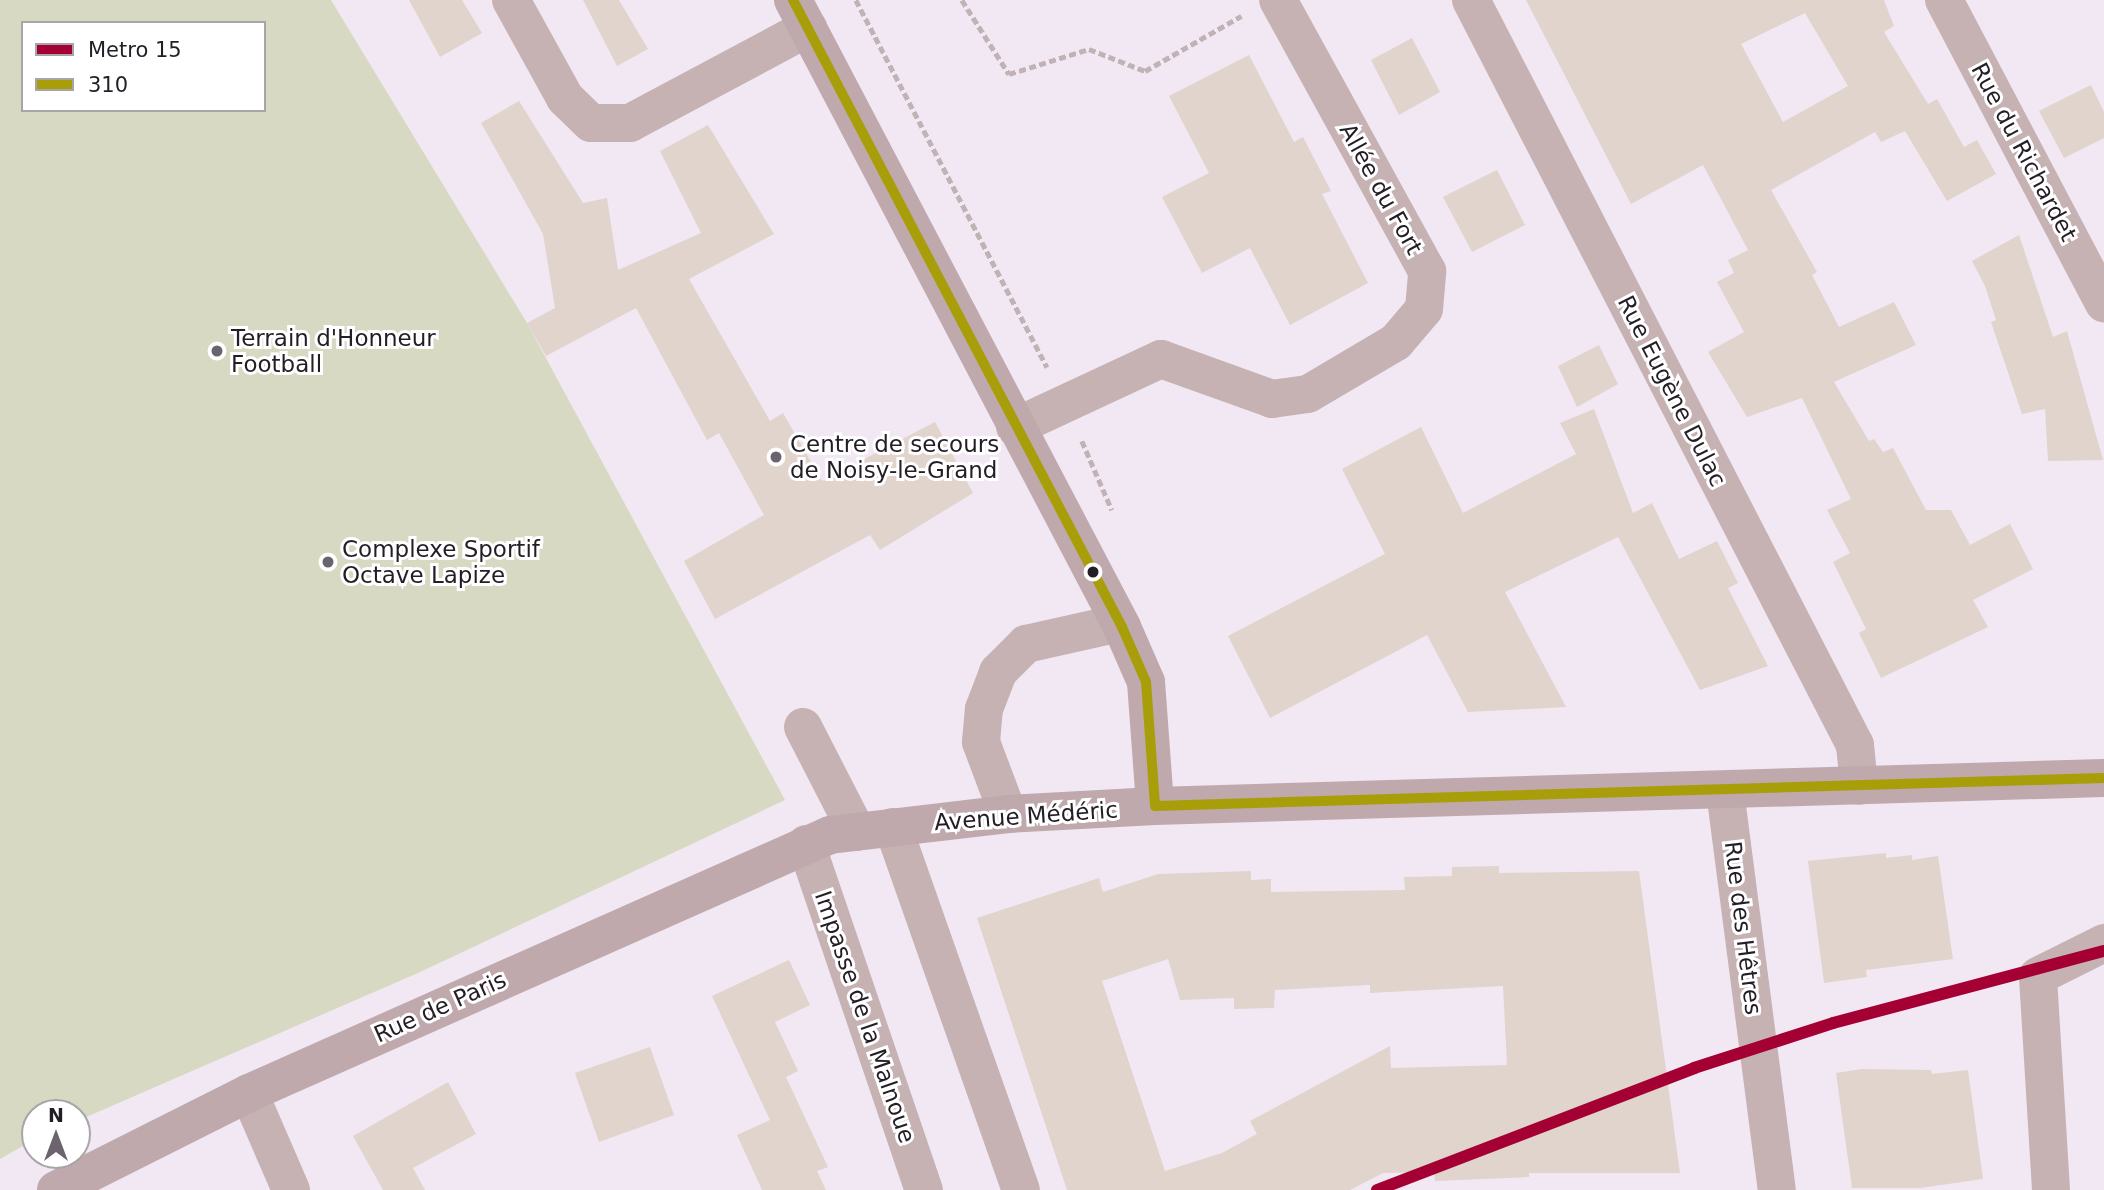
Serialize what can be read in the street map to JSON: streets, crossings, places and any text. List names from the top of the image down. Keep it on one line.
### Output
{"streets":{"main road":["Avenue Médéric","Rue de Paris"],"street":["Rue du Richardet","Allée du Fort","Rue Eugène Dulac","Rue des Hêtres","Impasse de la Malnoue"]},"crossings":[["Rue Eugène Dulac","Avenue Médéric"],["Avenue Médéric","Rue des Hêtres"],["Avenue Médéric","Rue de Paris"],["Avenue Médéric","Impasse de la Malnoue"],["Rue de Paris","Impasse de la Malnoue"]],"places":["Terrain d'Honneur Football","Centre de secours de Noisy-le-Grand","Complexe Sportif Octave Lapize"],"lines":["transit line 310","metro line 15"],"legend":["Metro 15","310"],"north":"top"}
